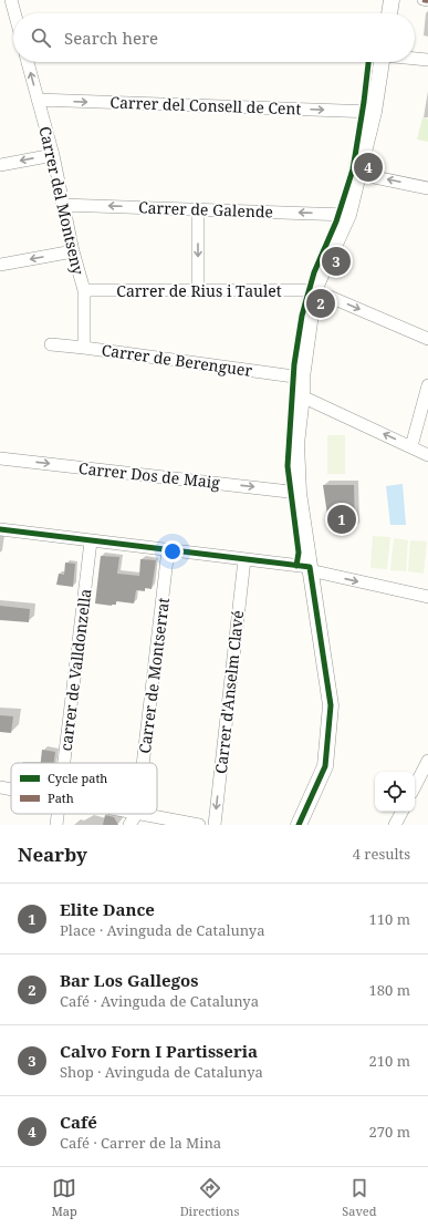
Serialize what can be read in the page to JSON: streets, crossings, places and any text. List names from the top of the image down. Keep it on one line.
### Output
{"streets":{"street":["Carrer del Consell de Cent","Carrer del Montseny","Carrer de Galende","Carrer de Rius i Taulet","Carrer de Berenguer","Carrer Dos de Maig","carrer de Valldonzella","Carrer de Montserrat","Carrer d'Anselm Clavé"]},"crossings":[["Carrer del Consell de Cent","Carrer del Montseny"],["Carrer del Montseny","Carrer de Galende"],["Carrer del Montseny","Carrer de Rius i Taulet"],["Carrer del Montseny","Carrer de Berenguer"]],"one_way":["Carrer del Consell de Cent","Carrer de Galende"],"legend":["Cycle path","Path"],"page":{"search":"Search here","pins":["4","3","2","1"],"heading":["Nearby","4 results"],"list":[{"mark":"1","name":"Elite Dance","note":"Place · Avinguda de Catalunya","value":"110 m"},{"mark":"2","name":"Bar Los Gallegos","note":"Café · Avinguda de Catalunya","value":"180 m"},{"mark":"3","name":"Calvo Forn I Partisseria","note":"Shop · Avinguda de Catalunya","value":"210 m"},{"mark":"4","name":"Café","note":"Café · Carrer de la Mina","value":"270 m"}],"nav":["Map","Directions","Saved"]}}
